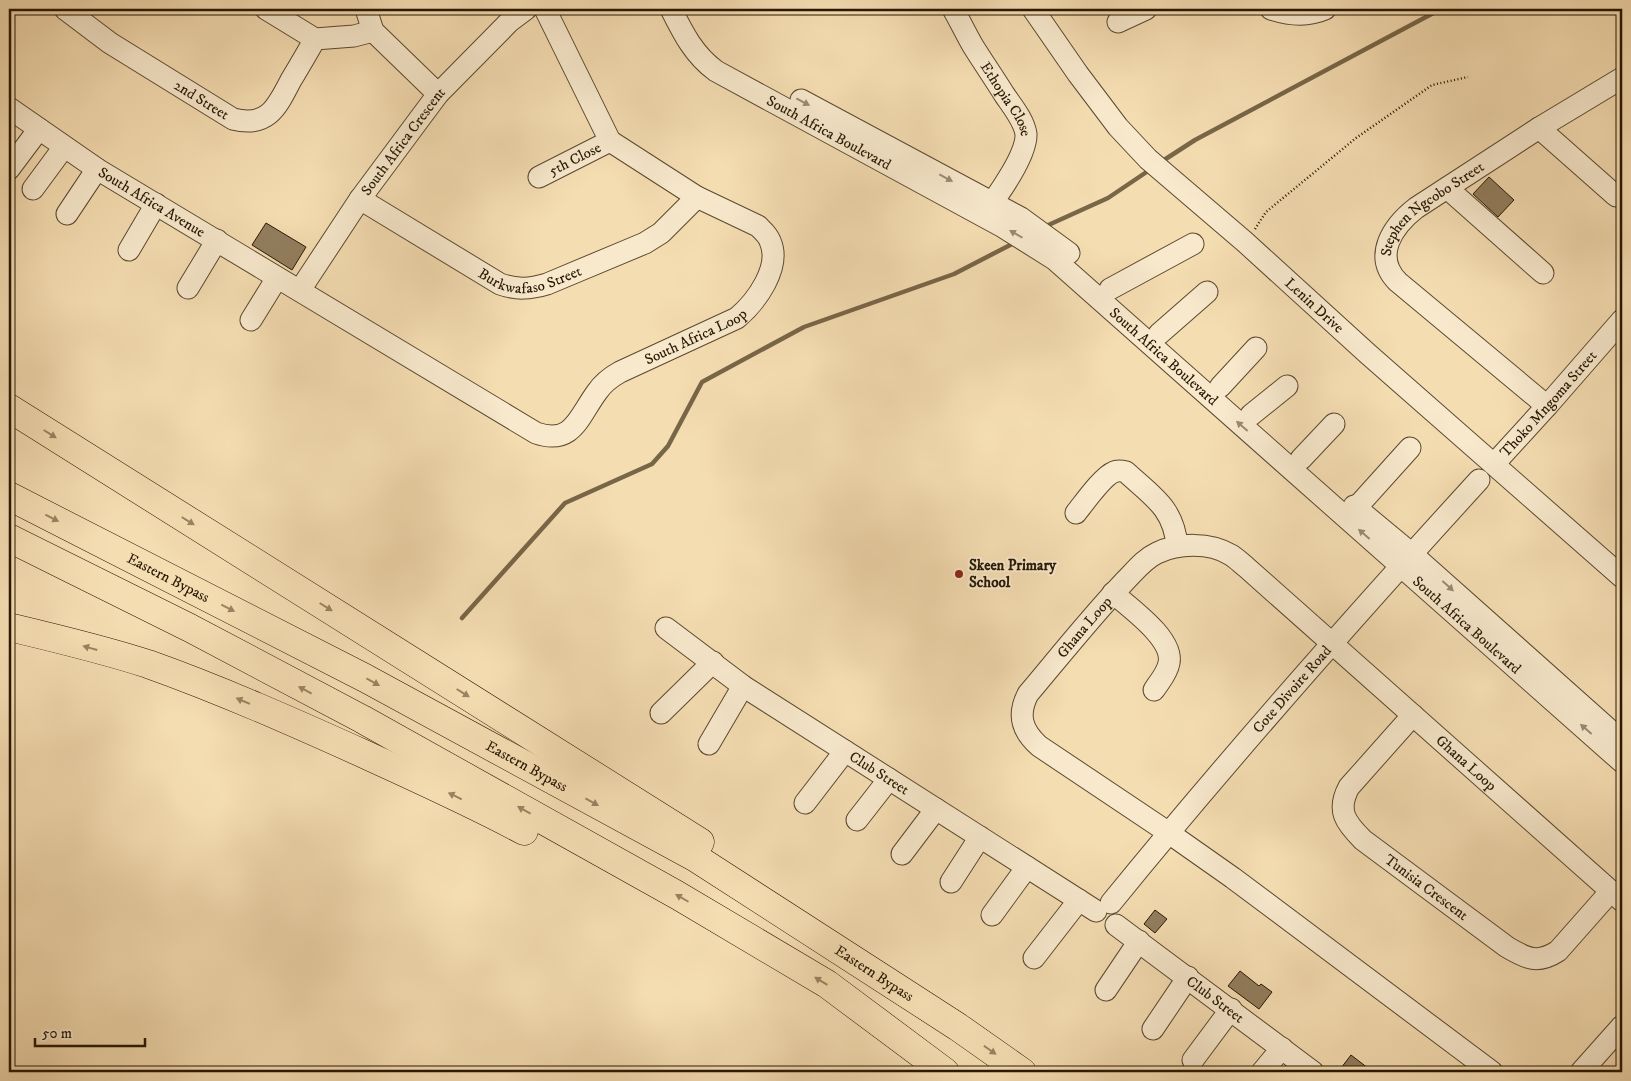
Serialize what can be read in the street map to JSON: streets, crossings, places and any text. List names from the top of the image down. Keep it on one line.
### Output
{"streets":{"highway":["Eastern Bypass"],"street":["2nd Street","Ethopia Close","South Africa Boulevard","South Africa Crescent","5th Close","South Africa Avenue","Stephen Ngcobo Street","Burkwafaso Street","Lenin Drive","South Africa Loop","Thoko Mngoma Street","Ghana Loop","Cote Divoire Road","Club Street","Tunisia Crescent"]},"crossings":[["Ethopia Close","South Africa Boulevard"],["South Africa Boulevard","Cote Divoire Road"],["South Africa Crescent","South Africa Avenue"],["South Africa Crescent","Burkwafaso Street"],["South Africa Crescent","South Africa Loop"],["5th Close","South Africa Loop"],["South Africa Avenue","South Africa Loop"],["Stephen Ngcobo Street","Thoko Mngoma Street"],["Burkwafaso Street","South Africa Loop"],["Lenin Drive","Thoko Mngoma Street"],["Ghana Loop","Cote Divoire Road"],["Ghana Loop","Tunisia Crescent"],["Cote Divoire Road","Club Street"]],"places":["Skeen Primary School"],"scale_bar":"50 m"}
